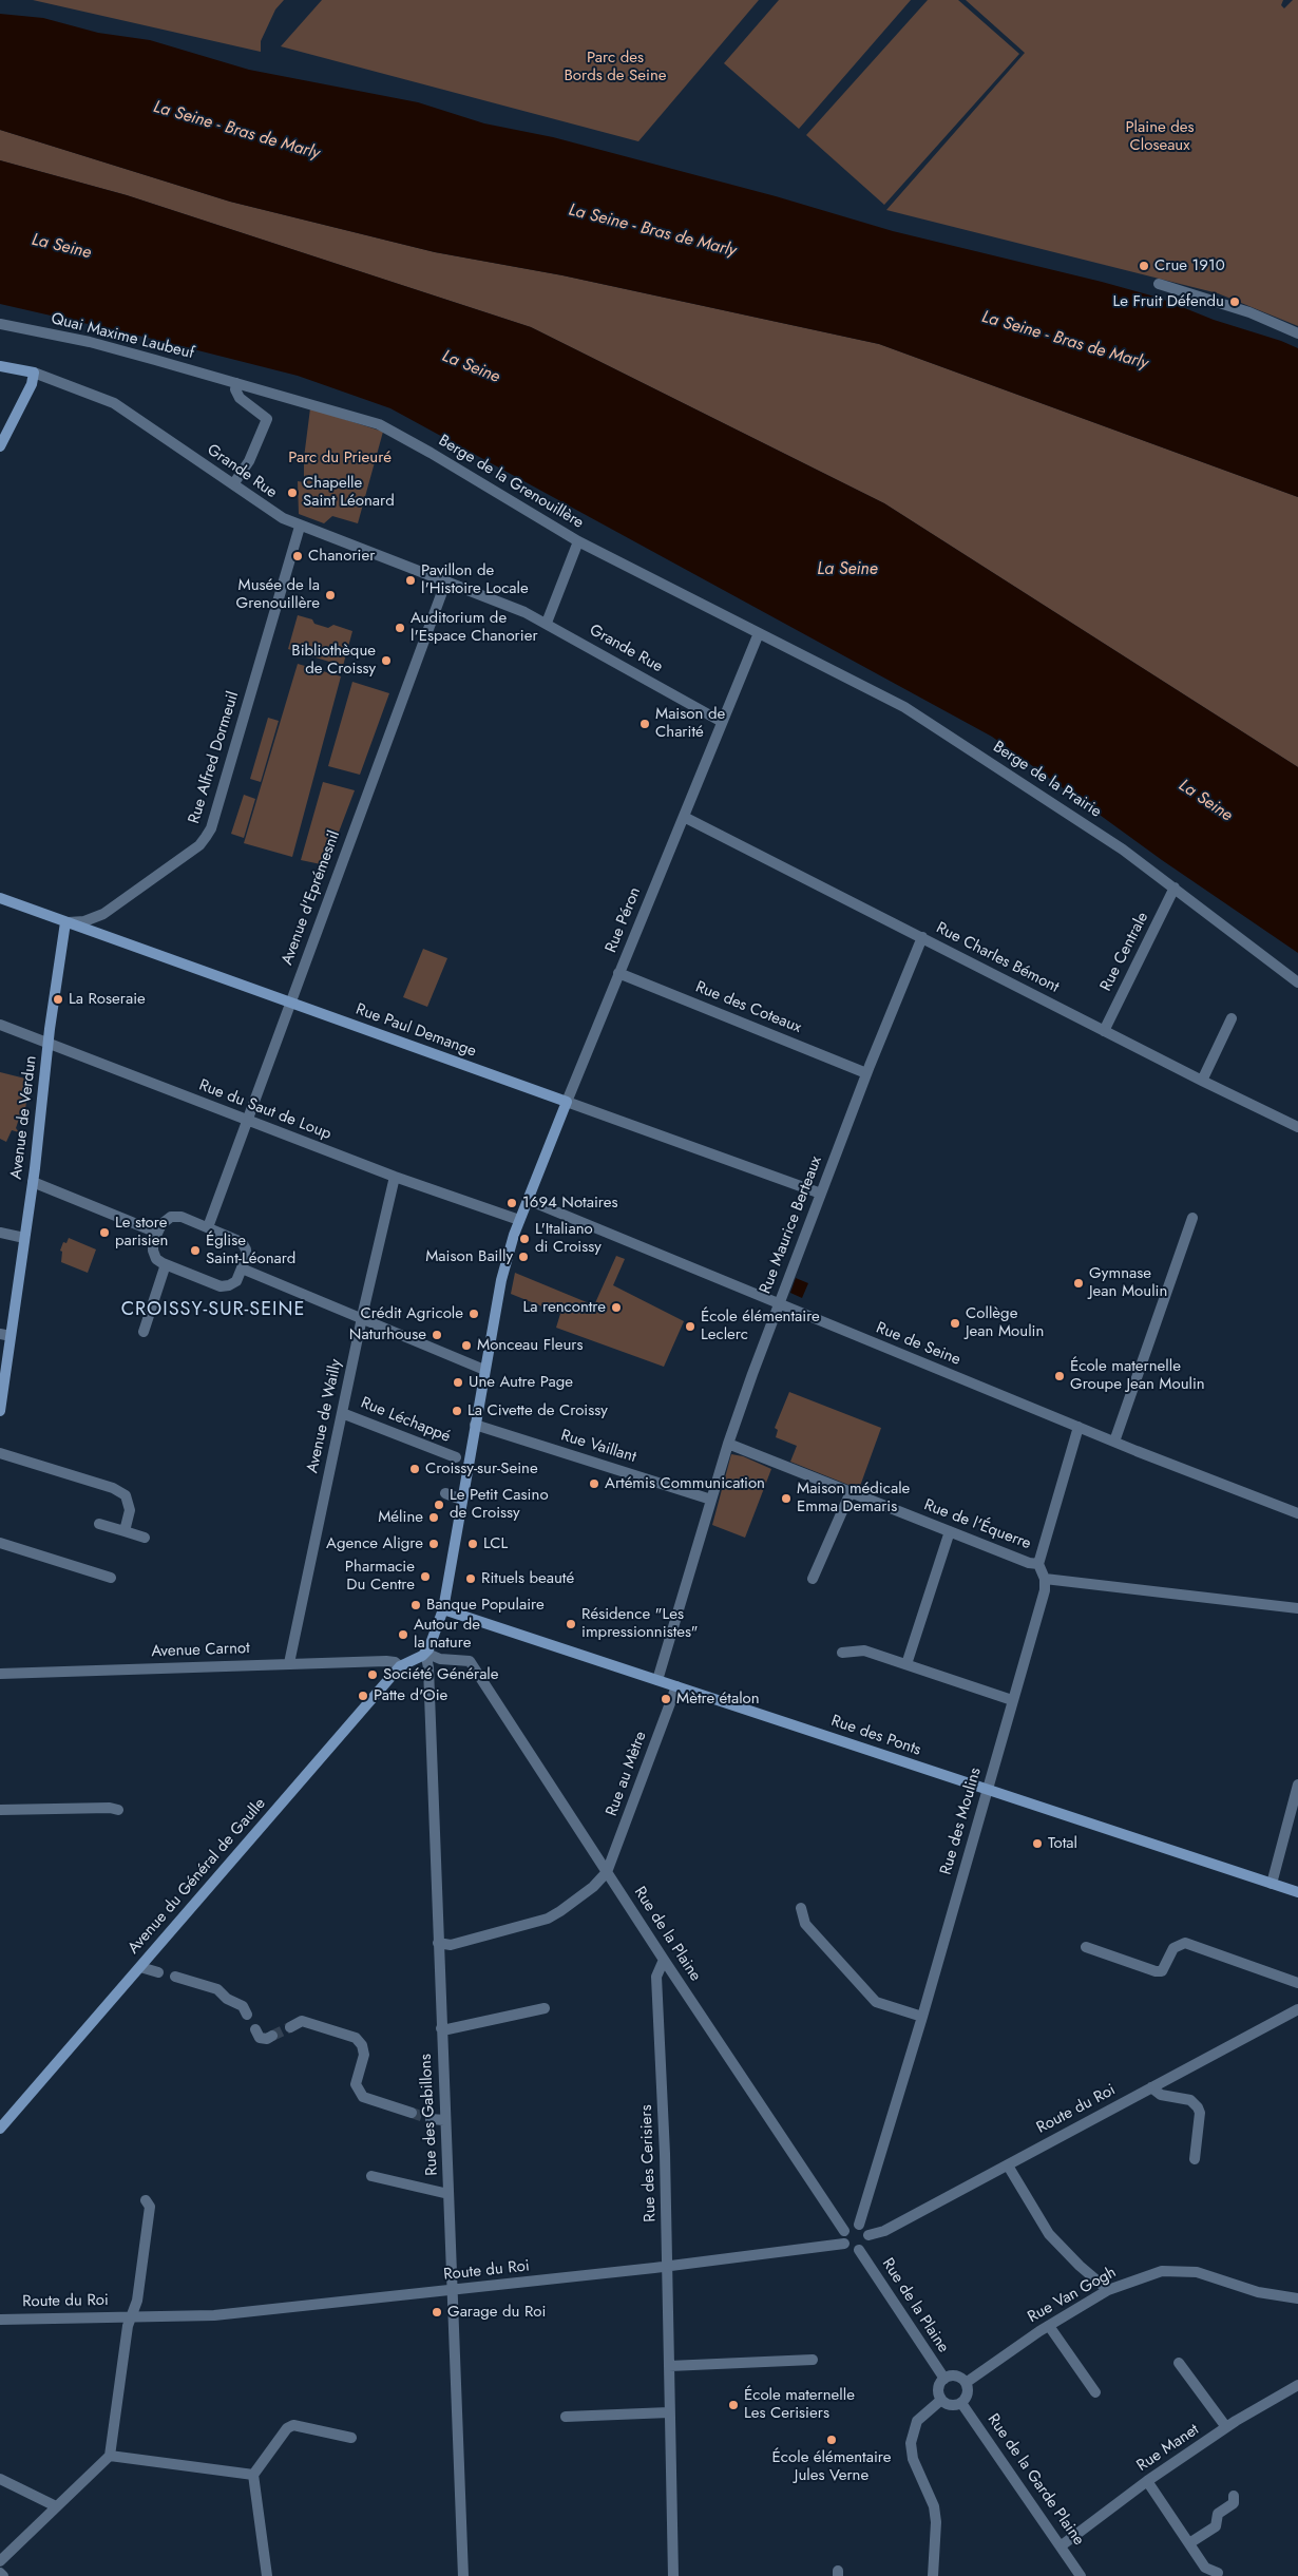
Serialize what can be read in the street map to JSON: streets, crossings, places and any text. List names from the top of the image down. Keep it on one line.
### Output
{"streets":{"main road":["Rue Péron","Rue Paul Demange","Avenue de Verdun","Rue des Ponts","Avenue du Général de Gaulle"],"street":["Quai Maxime Laubeuf","Grande Rue","Berge de la Grenouillère","Rue Alfred Dormeuil","Berge de la Prairie","Avenue d'Eprémesnil","Rue Centrale","Rue Charles Bémont","Rue des Coteaux","Rue du Saut de Loup","Rue Maurice Berteaux","Rue de Seine","Avenue de Wailly","Rue Léchappé","Rue Vaillant","Rue de l'Équerre","Avenue Carnot","Rue au Mètre","Rue des Moulins","Rue de la Plaine","Route du Roi","Rue des Gabillons","Rue des Cerisiers","Rue Van Gogh","Rue Manet","Rue de la Garde Plaine"]},"crossings":[["Quai Maxime Laubeuf","Berge de la Grenouillère"],["Grande Rue","Rue Alfred Dormeuil"],["Grande Rue","Avenue d'Eprémesnil"],["Grande Rue","Rue Péron"],["Berge de la Grenouillère","Berge de la Prairie"],["Berge de la Grenouillère","Rue Péron"],["Rue Alfred Dormeuil","Rue Paul Demange"],["Rue Alfred Dormeuil","Avenue de Verdun"],["Berge de la Prairie","Rue Péron"],["Berge de la Prairie","Rue Centrale"],["Avenue d'Eprémesnil","Rue Paul Demange"],["Avenue d'Eprémesnil","Rue du Saut de Loup"],["Rue Péron","Rue Charles Bémont"],["Rue Péron","Rue des Coteaux"],["Rue Péron","Rue Paul Demange"],["Rue Péron","Rue du Saut de Loup"],["Rue Péron","Rue de Seine"],["Rue Péron","Rue Vaillant"],["Rue Péron","Rue des Ponts"],["Rue Péron","Avenue du Général de Gaulle"],["Rue Péron","Rue de la Plaine"],["Rue Péron","Rue des Gabillons"],["Rue Centrale","Rue Charles Bémont"],["Rue Charles Bémont","Rue Maurice Berteaux"],["Rue des Coteaux","Rue Maurice Berteaux"],["Rue Paul Demange","Avenue de Verdun"],["Rue Paul Demange","Rue Maurice Berteaux"],["Rue du Saut de Loup","Avenue de Verdun"],["Rue du Saut de Loup","Avenue de Wailly"],["Rue Maurice Berteaux","Rue de Seine"],["Rue Maurice Berteaux","Rue Vaillant"],["Rue Maurice Berteaux","Rue de l'Équerre"],["Rue Maurice Berteaux","Rue des Ponts"],["Avenue de Wailly","Rue Léchappé"],["Avenue de Wailly","Avenue Carnot"],["Avenue Carnot","Avenue du Général de Gaulle"],["Rue des Ponts","Rue au Mètre"],["Rue des Ponts","Rue des Moulins"],["Rue au Mètre","Rue de la Plaine"],["Rue des Moulins","Rue de la Plaine"],["Rue des Moulins","Route du Roi"],["Avenue du Général de Gaulle","Rue de la Plaine"],["Avenue du Général de Gaulle","Rue des Gabillons"],["Rue de la Plaine","Route du Roi"],["Rue de la Plaine","Rue des Gabillons"],["Rue de la Plaine","Rue des Cerisiers"],["Rue de la Plaine","Rue Van Gogh"],["Rue de la Plaine","Rue de la Garde Plaine"],["Route du Roi","Rue des Gabillons"],["Route du Roi","Rue des Cerisiers"],["Rue Van Gogh","Rue de la Garde Plaine"],["Rue Manet","Rue de la Garde Plaine"]],"districts":["CROISSY-SUR-SEINE"],"water":["La Seine - Bras de Marly","La Seine"],"parks":["Parc des Bords de Seine","Plaine des Closeaux","Parc du Prieuré"],"places":["Crue 1910","Le Fruit Défendu","Chapelle Saint Léonard","Chanorier","Pavillon de l'Histoire Locale","Musée de la Grenouillère","Auditorium de l'Espace Chanorier","Bibliothèque de Croissy","Maison de Charité","La Roseraie","1694 Notaires","Le store parisien","L'Italiano di Croissy","Église Saint-Léonard","Maison Bailly","Gymnase Jean Moulin","La rencontre","Crédit Agricole","Collège Jean Moulin","École élémentaire Leclerc","Naturhouse","Monceau Fleurs","École maternelle Groupe Jean Moulin","Une Autre Page","La Civette de Croissy","Croissy-sur-Seine","Artémis Communication","Maison médicale Emma Demaris","Le Petit Casino de Croissy","Méline","Agence Aligre","LCL","Pharmacie Du Centre","Rituels beauté","Banque Populaire","Résidence \"Les impressionnistes\"","Autour de la nature","Société Générale","Patte d'Oie","Mètre étalon","Total","Garage du Roi","École maternelle Les Cerisiers","École élémentaire Jules Verne"]}
